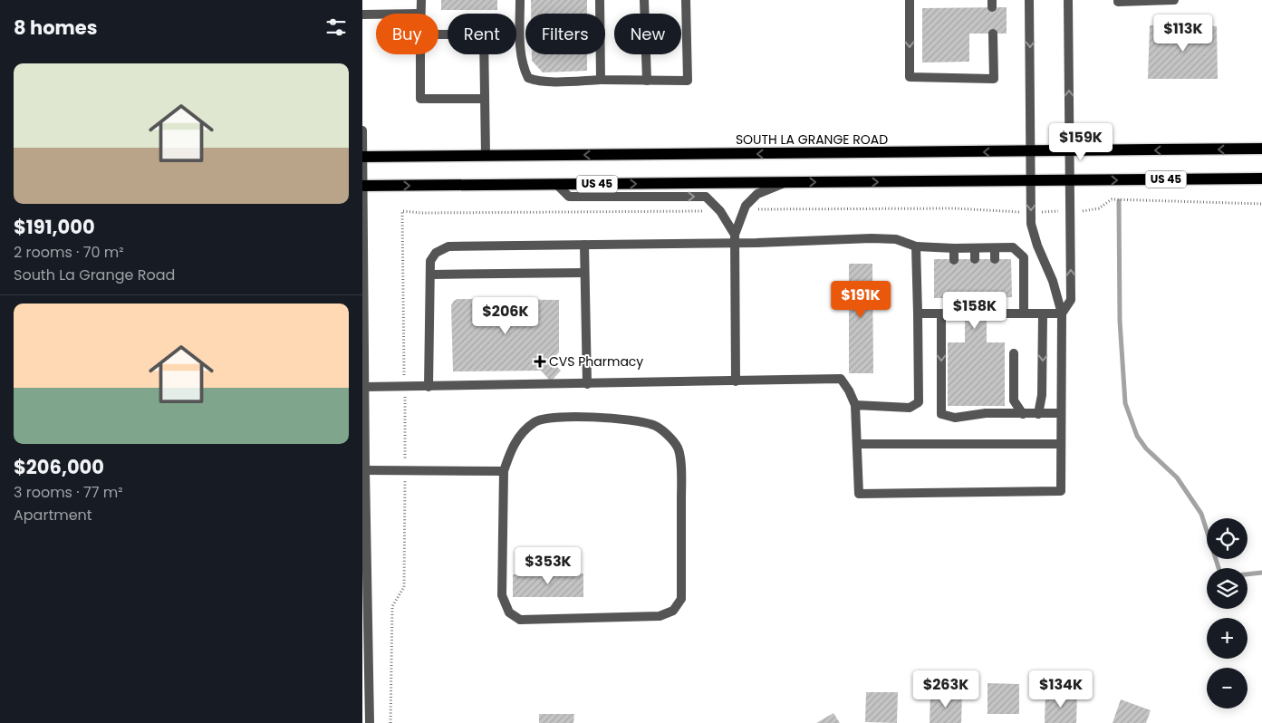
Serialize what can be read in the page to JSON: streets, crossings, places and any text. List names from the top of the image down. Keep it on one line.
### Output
{"streets":{"main road":["SOUTH LA GRANGE ROAD","US 45"]},"places":{"health":["CVS Pharmacy"]},"page":{"heading":"8 homes","chip":["Buy","Rent","Filters","New"],"price":["$113K","$159K","$191K","$158K","$206K","$353K","$263K","$134K"],"list":[{"name":"$191,000","note":"2 rooms · 70 m² · South La Grange Road"},{"name":"$206,000","note":"3 rooms · 77 m² · Apartment"}],"map_buttons":["+","−"]}}
